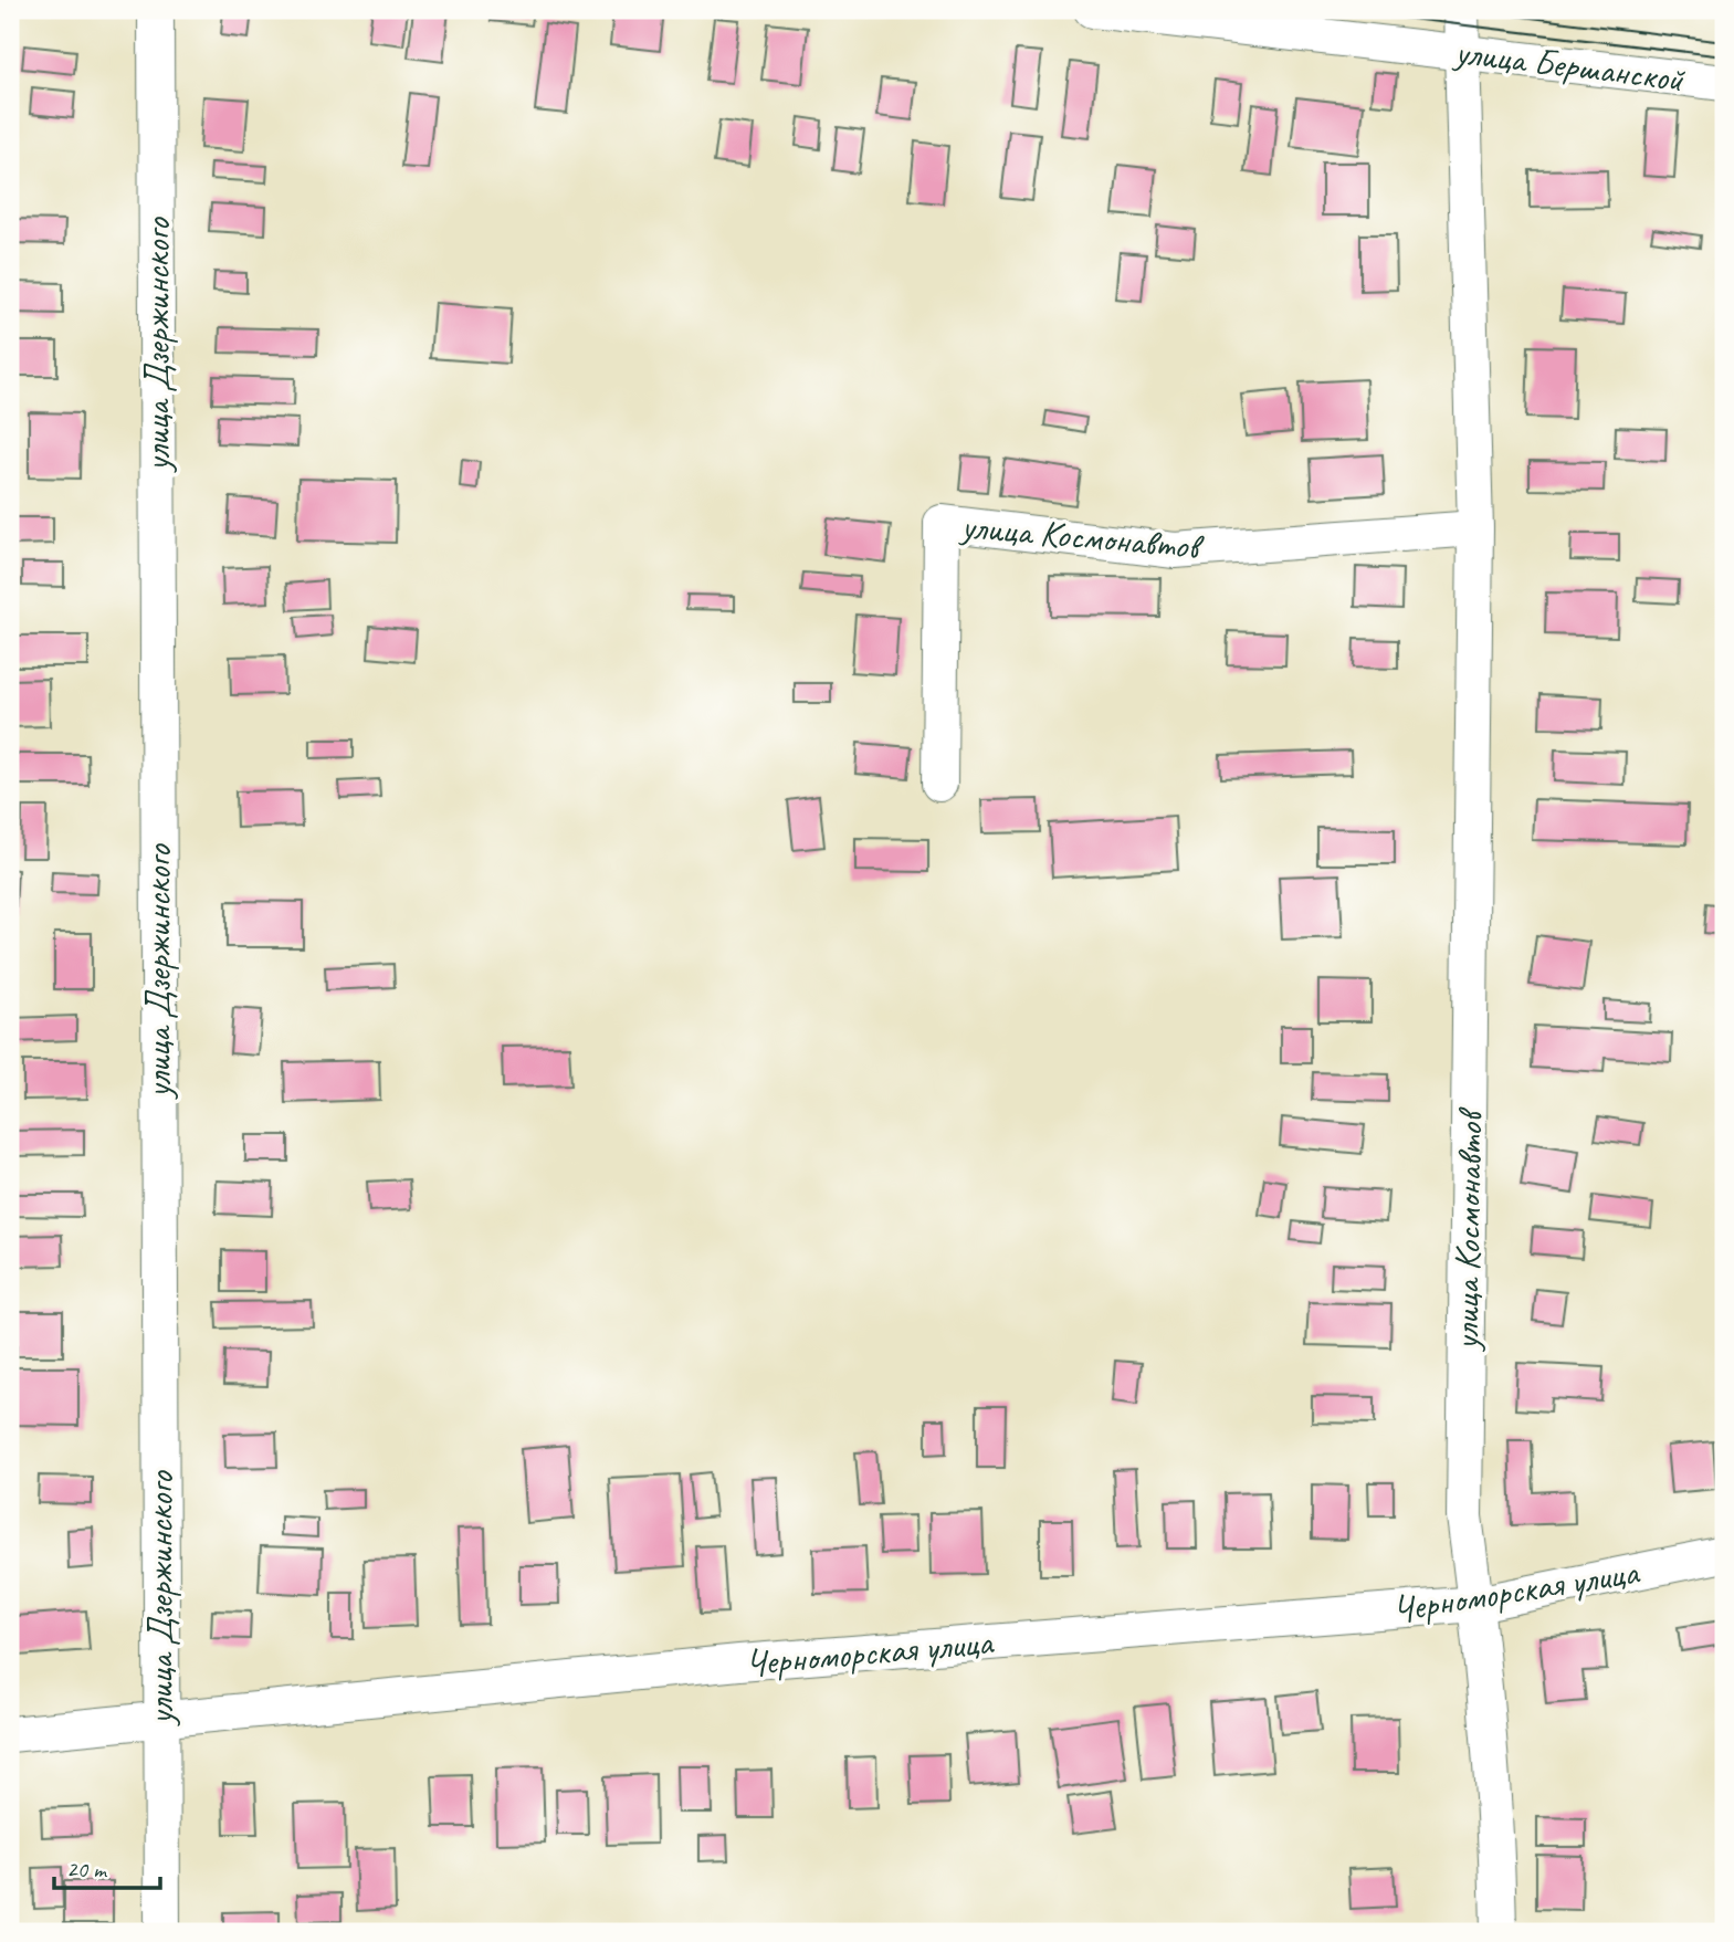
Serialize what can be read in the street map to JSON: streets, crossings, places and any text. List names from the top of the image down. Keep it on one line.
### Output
{"streets":{"street":["улица Бершанской","улица Дзержинского","улица Космонавтов","Черноморская улица"]},"crossings":[["улица Бершанской","улица Космонавтов"],["улица Дзержинского","Черноморская улица"],["улица Космонавтов","Черноморская улица"]],"scale_bar":"20 m"}
